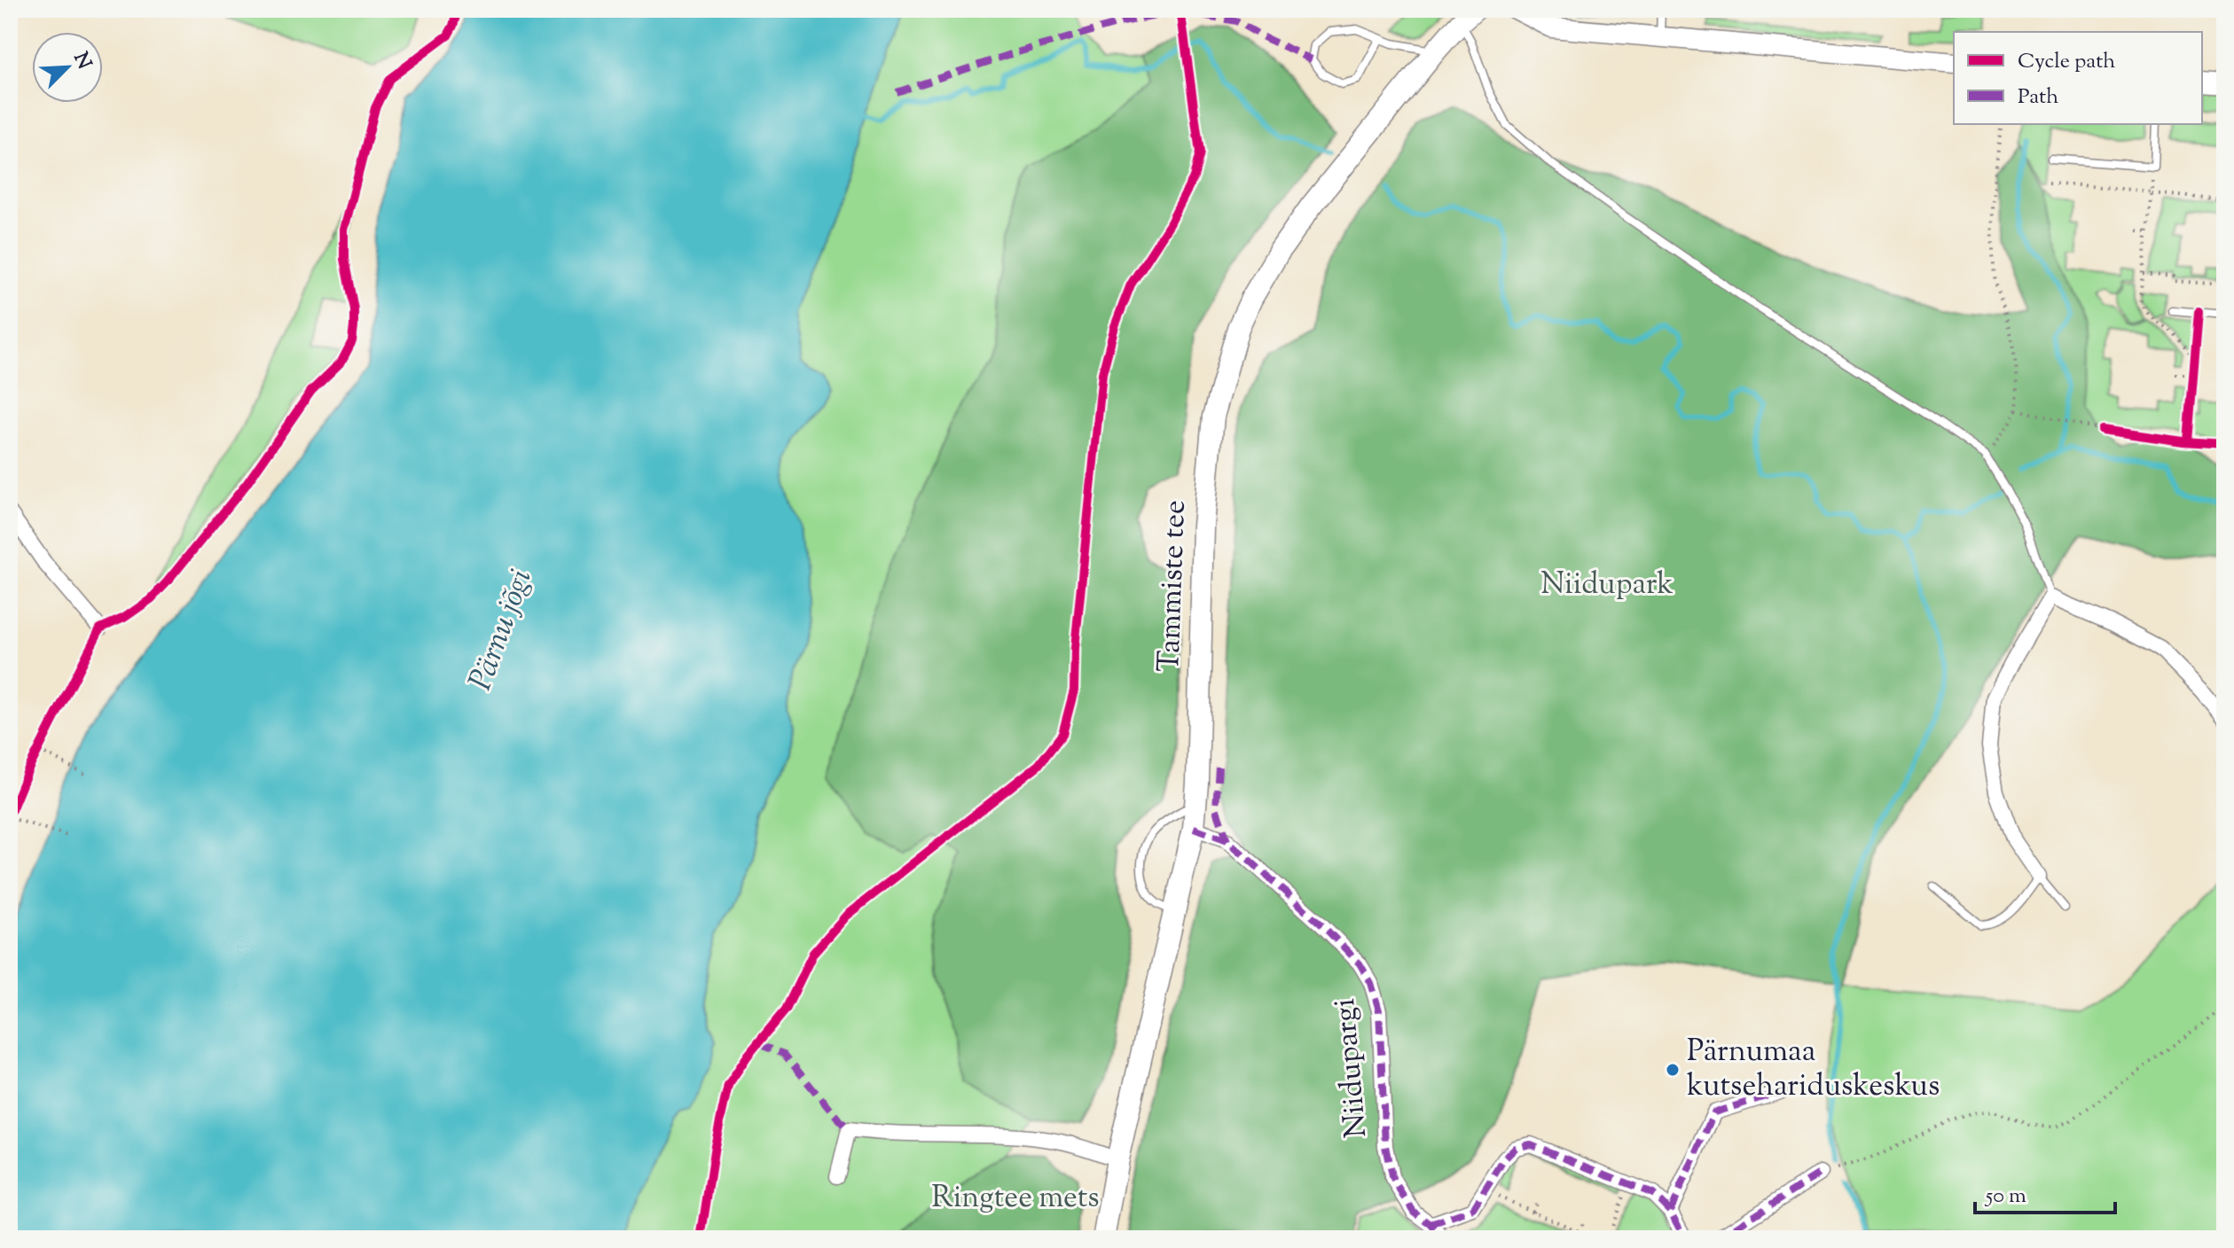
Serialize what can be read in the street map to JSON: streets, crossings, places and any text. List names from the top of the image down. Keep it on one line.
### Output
{"streets":{"main road":["Tammiste tee"],"street":["Niidupargi"]},"crossings":[["Tammiste tee","Niidupargi"]],"water":["Pärnu jõgi"],"parks":["Niidupark","Ringtee mets"],"places":["Pärnumaa kutsehariduskeskus"],"legend":["Cycle path","Path"],"scale_bar":"50 m","north":"top right"}
